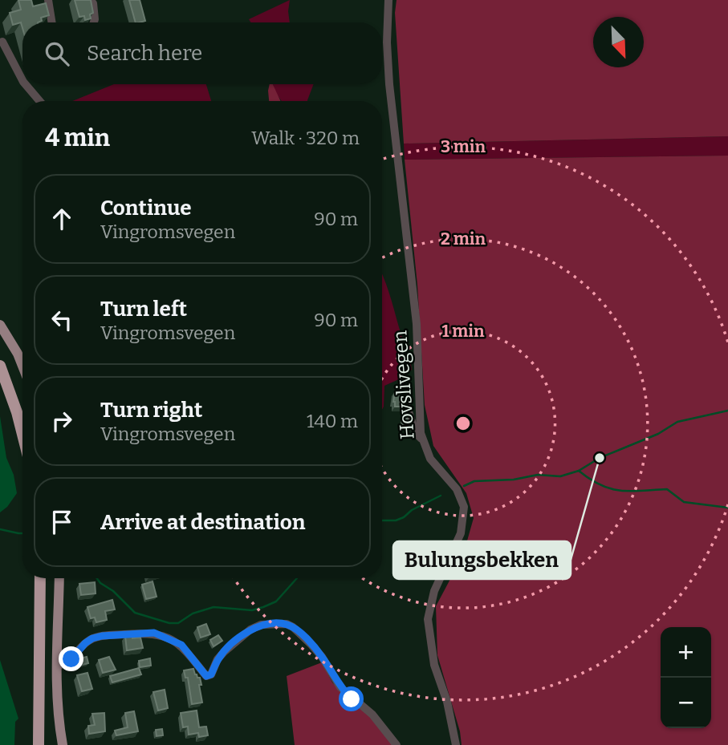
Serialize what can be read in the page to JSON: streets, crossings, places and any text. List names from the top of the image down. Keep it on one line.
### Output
{"streets":{"street":["Hovslivegen"]},"places":["Bulungsbekken"],"north":"bottom right","page":{"search":"Search here","heading":["4 min","Walk · 320 m"],"list":[["Continue","Vingromsvegen","90 m"],["Turn left","Vingromsvegen","90 m"],["Turn right","Vingromsvegen","140 m"],"Arrive at destination"],"map_buttons":["+","−"]},"rings":["3 min","2 min","1 min"]}
